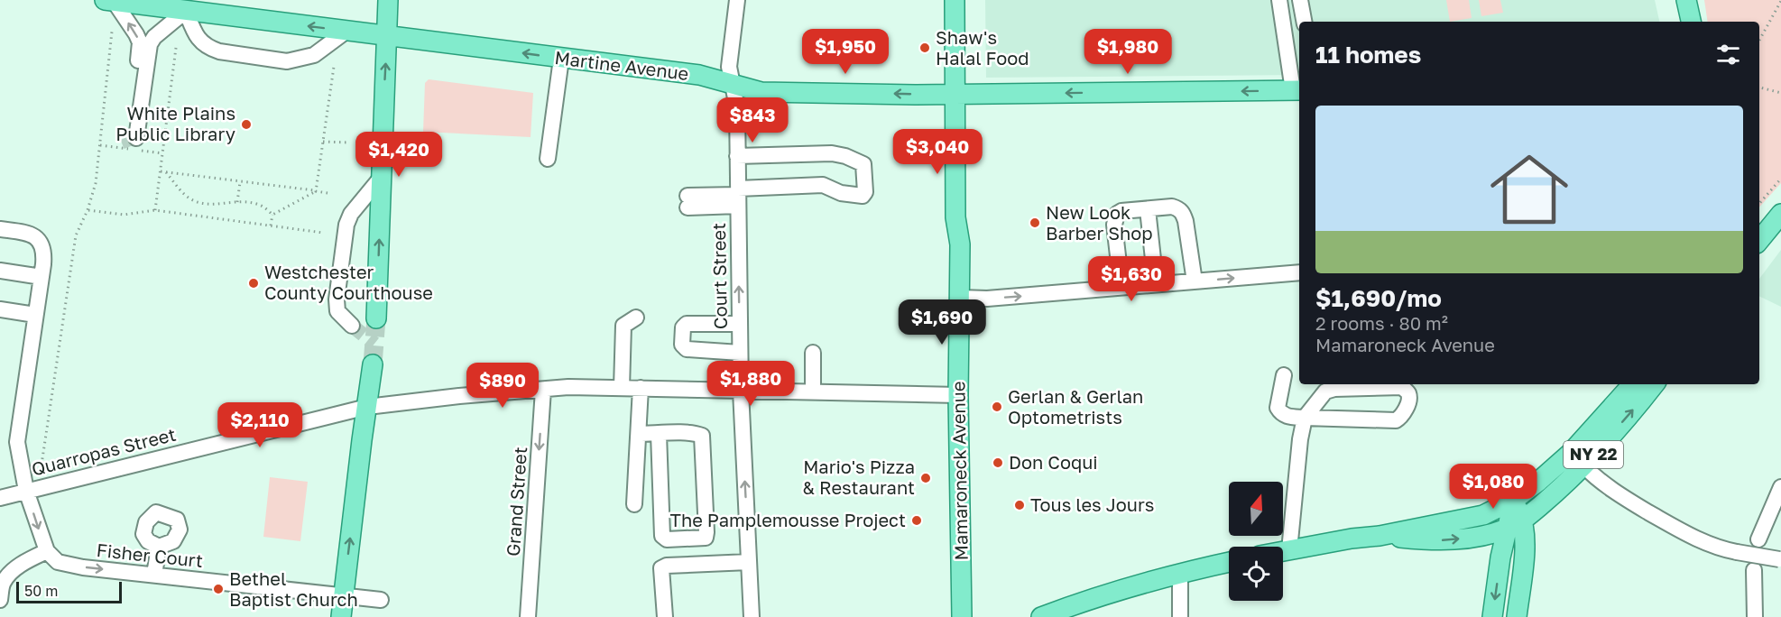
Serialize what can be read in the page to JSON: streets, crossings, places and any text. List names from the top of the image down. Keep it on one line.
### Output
{"streets":{"main road":["Martine Avenue","NY 22","Mamaroneck Avenue"],"street":["Court Street","Quarropas Street","Grand Street","Fisher Court"]},"crossings":[["Martine Avenue","Court Street"],["Martine Avenue","Mamaroneck Avenue"],["Court Street","Quarropas Street"],["Quarropas Street","Mamaroneck Avenue"],["Quarropas Street","Grand Street"]],"one_way":["Martine Avenue"],"places":["Shaw's Halal Food","White Plains Public Library","New Look Barber Shop","Westchester County Courthouse","Gerlan & Gerlan Optometrists","Don Coqui","Mario's Pizza & Restaurant","Tous les Jours","The Pamplemousse Project","Bethel Baptist Church"],"scale_bar":"50 m","north":"top","page":{"heading":"11 homes","price":["$1,950","$1,980","$843","$3,040","$1,420","$1,630","$1,690","$1,880","$890","$2,110","$1,080"],"list":[{"name":"$1,690/mo","note":"2 rooms · 80 m² · Mamaroneck Avenue"}],"scale":"50 m"}}
